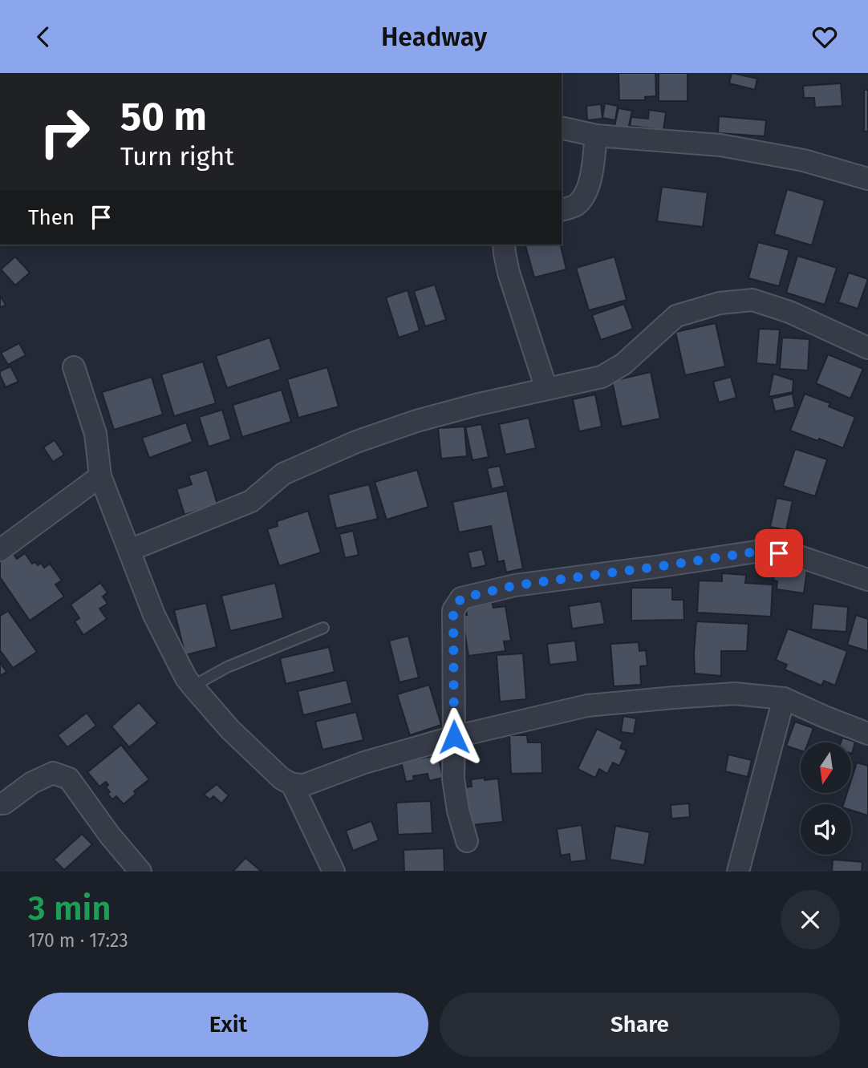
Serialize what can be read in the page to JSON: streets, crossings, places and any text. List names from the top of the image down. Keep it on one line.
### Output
{"north":"bottom","page":{"header":"Headway","turn":["50 m","Turn right"],"then":"Then","heading":["3 min","170 m · 17:23"],"buttons":["Exit","Share"]}}
